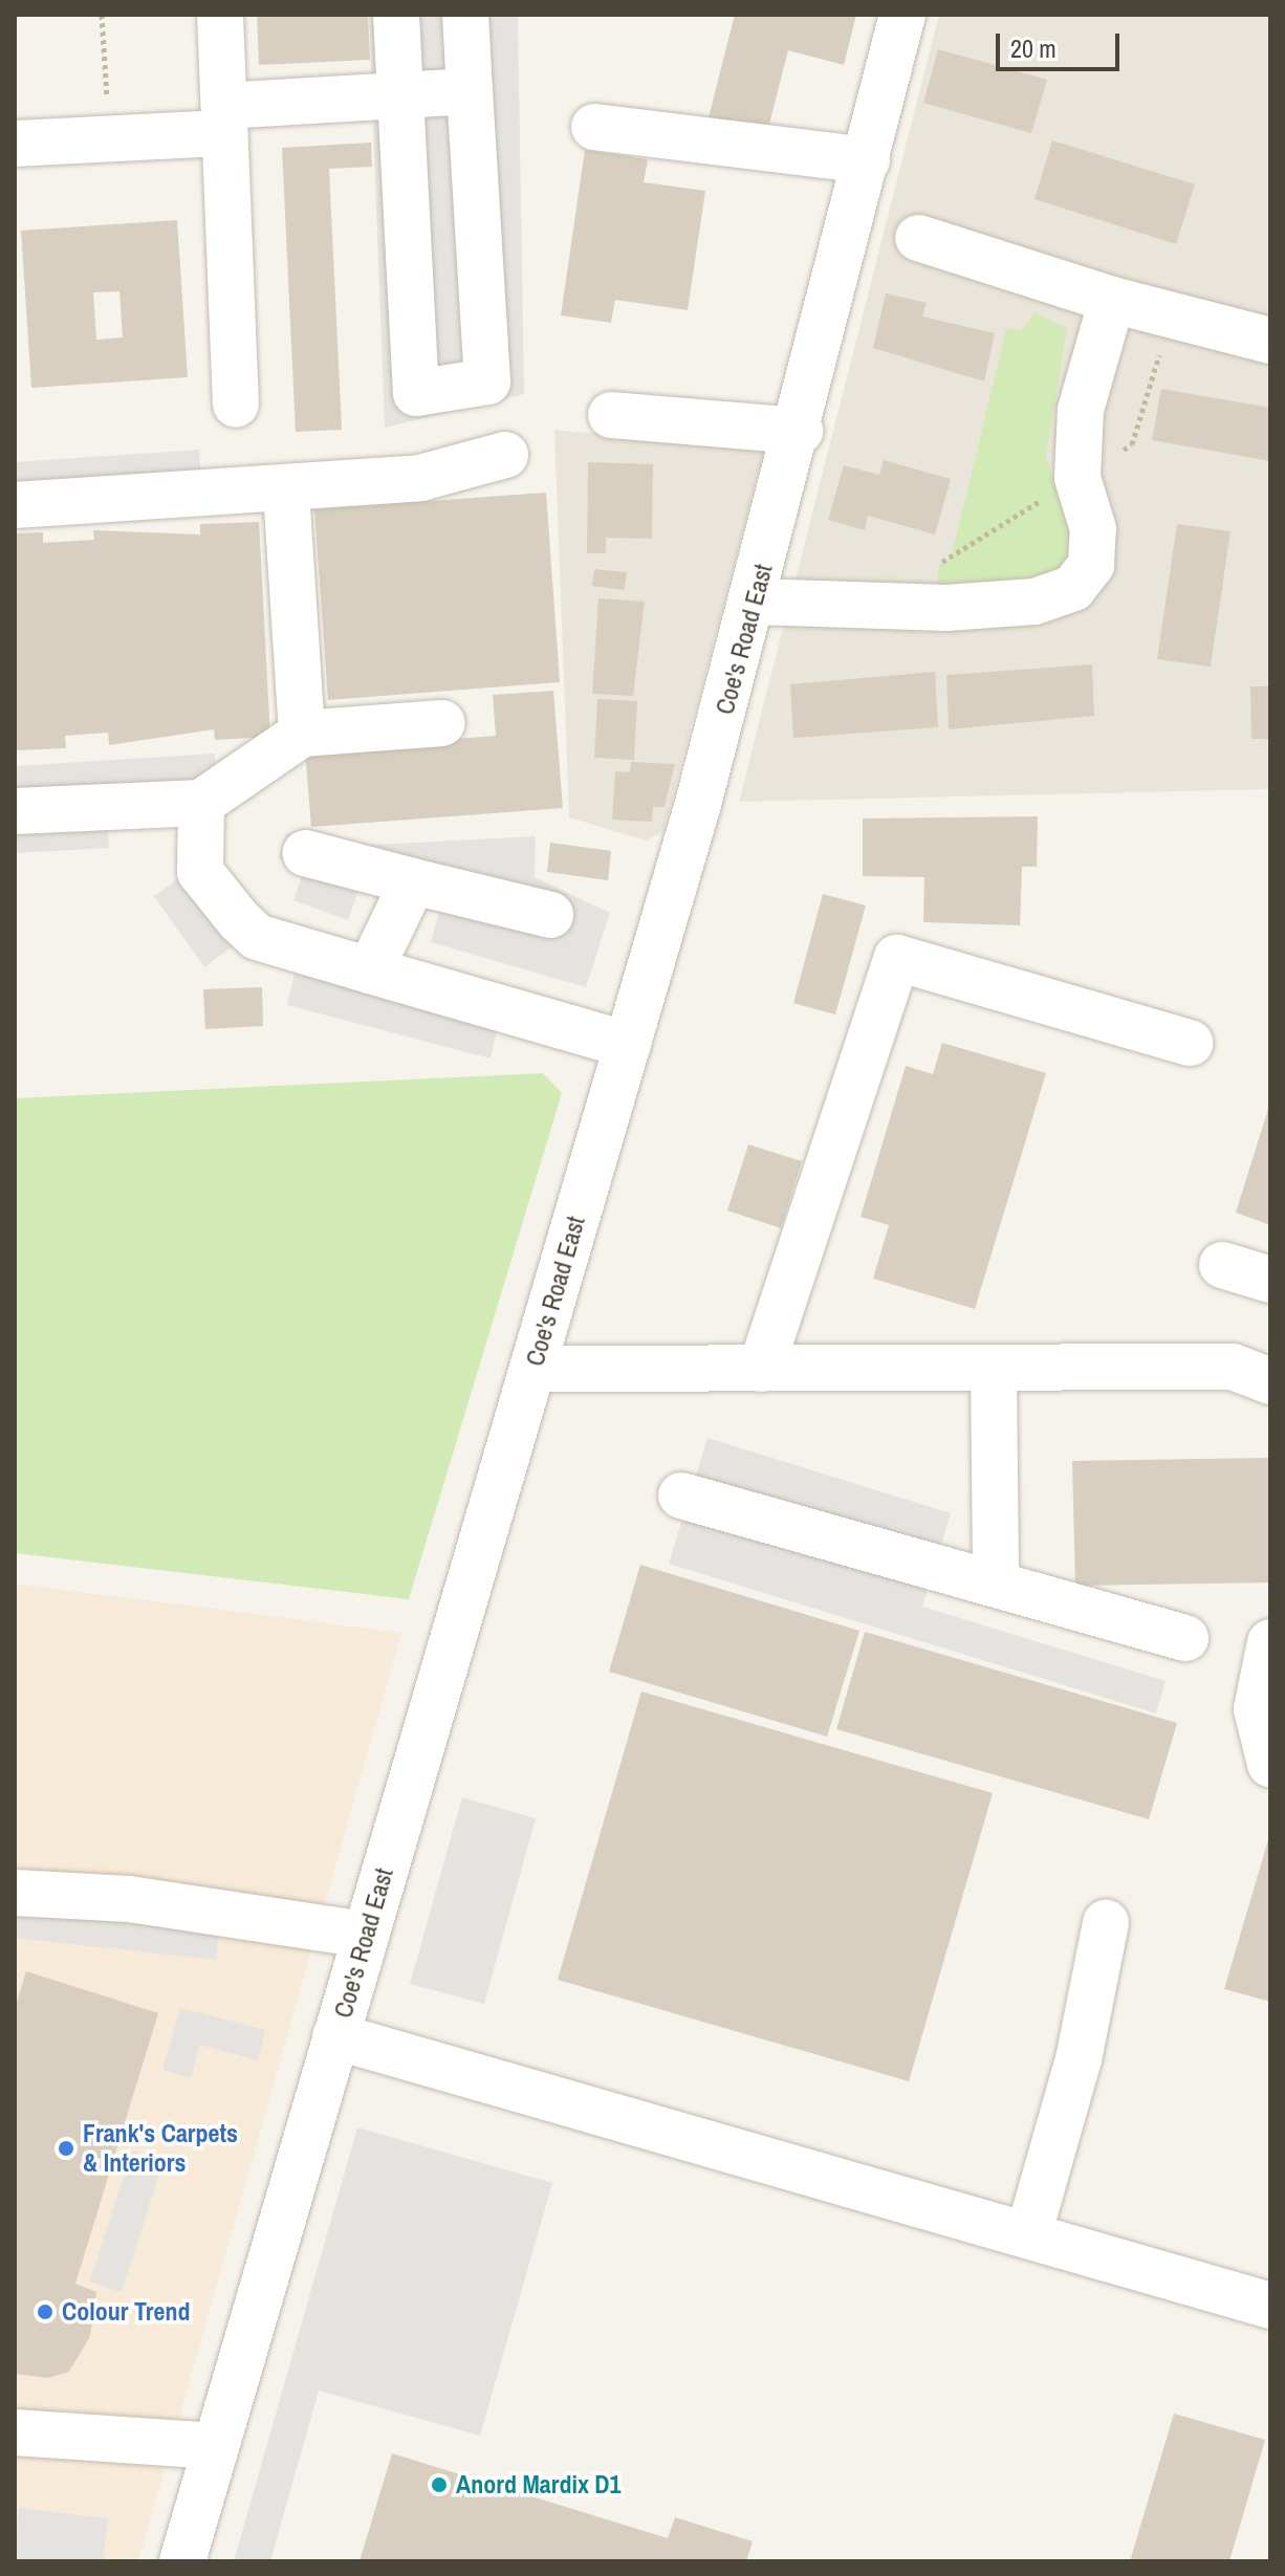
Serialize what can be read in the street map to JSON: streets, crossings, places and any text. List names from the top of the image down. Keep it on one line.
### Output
{"streets":{"street":["Coe's Road East"]},"places":["Frank's Carpets & Interiors","Colour Trend","Anord Mardix D1"],"scale_bar":"20 m"}
